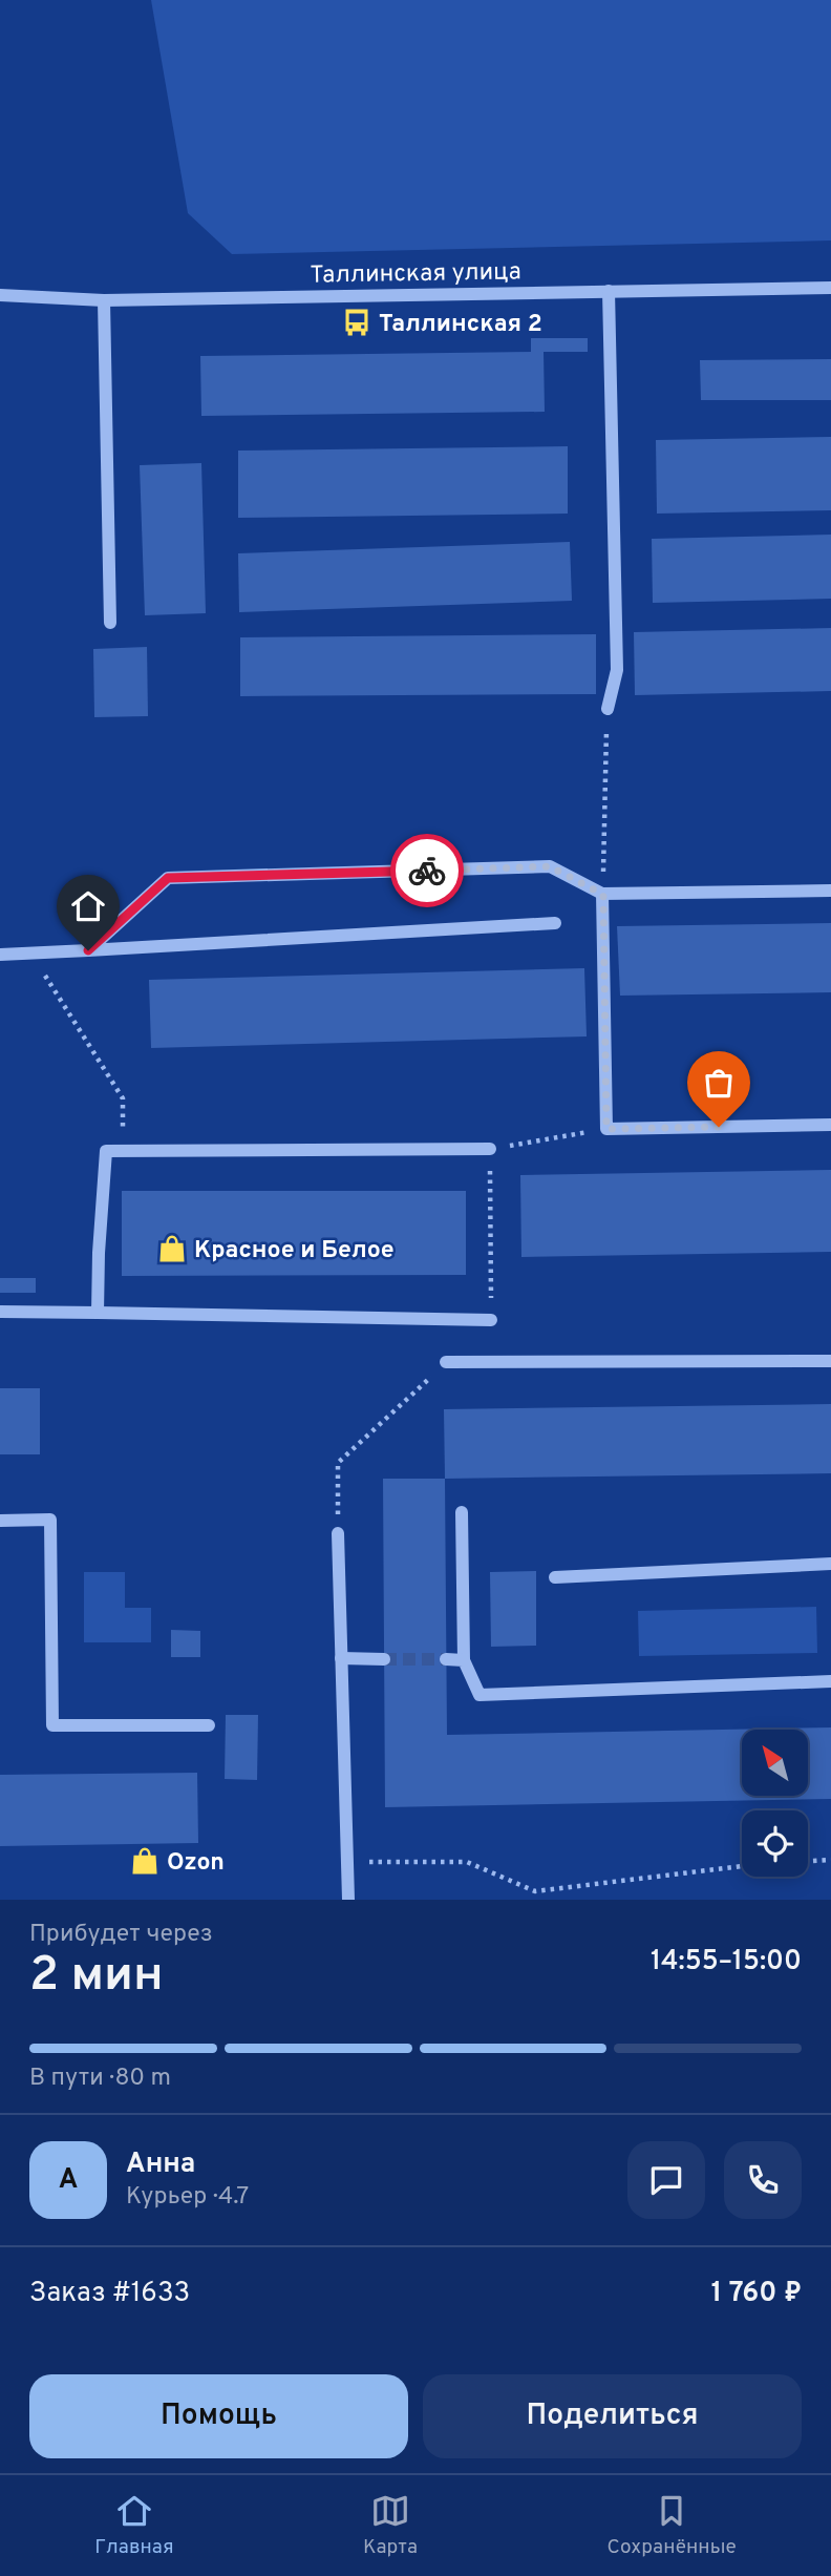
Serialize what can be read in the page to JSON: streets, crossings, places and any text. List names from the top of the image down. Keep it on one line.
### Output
{"streets":{"street":["Таллинская улица"]},"places":{"bus stop":["Таллинская 2"],"shop":["Красное и Белое","Ozon"]},"north":"top left","page":{"heading":["2 мин","Прибудет через","14:55–15:00"],"panel":["Анна","Курьер · 4.7","Заказ #1633","1 760 ₽"],"bar":"В пути · 80 m","round":"А","buttons":["Помощь","Поделиться"],"tabs":["Главная","Карта","Сохранённые"]}}
